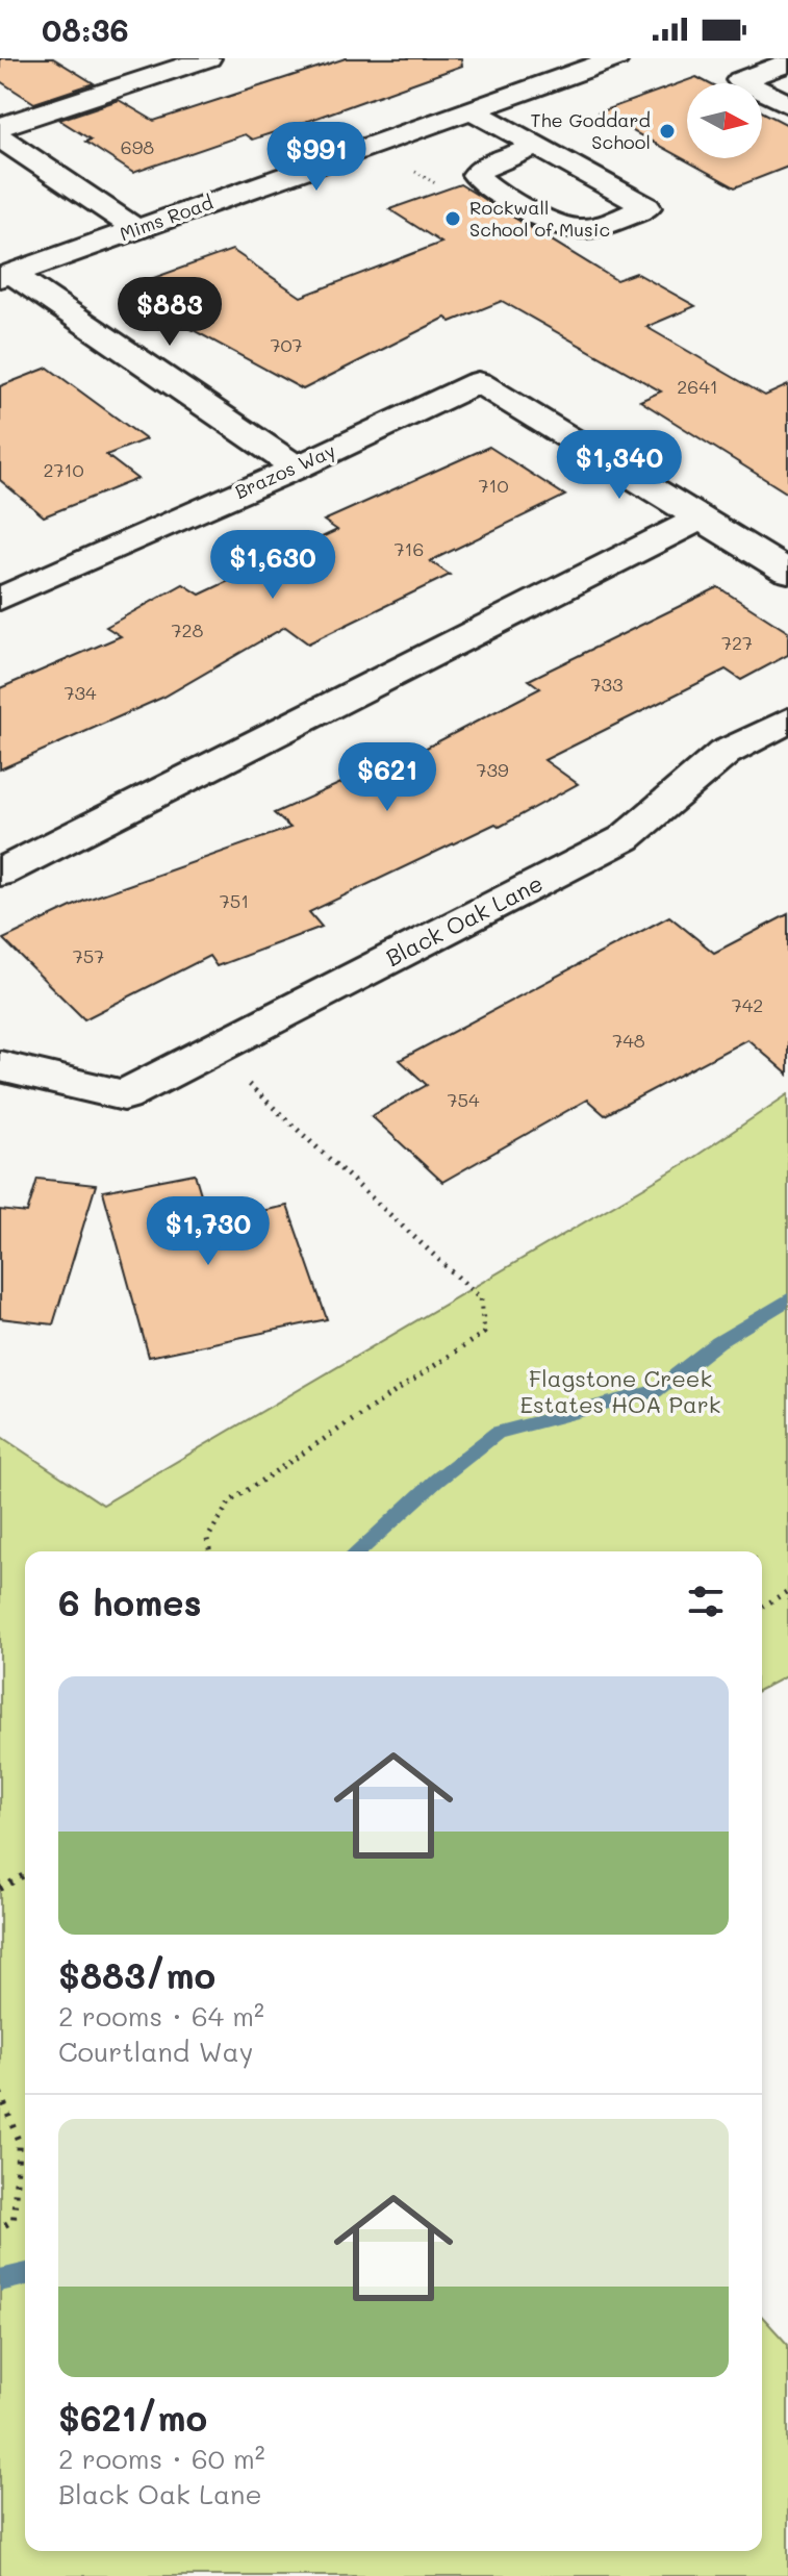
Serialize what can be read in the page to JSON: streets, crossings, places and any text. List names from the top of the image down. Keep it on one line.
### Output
{"streets":{"street":["Mims Road","Brazos Way","Black Oak Lane"]},"parks":["Flagstone Creek Estates HOA Park"],"places":["The Goddard School","Rockwall School of Music"],"house_numbers":["698","707","2641","2710","710","716","728","727","733","734","739","751","757","742","748","754"],"north":"right","page":{"status":"08:36","price":["$991","$883","$1,340","$1,630","$621","$1,730"],"heading":"6 homes","list":[{"name":"$883/mo","note":"2 rooms · 64 m² · Courtland Way"},{"name":"$621/mo","note":"2 rooms · 60 m² · Black Oak Lane"}]}}
